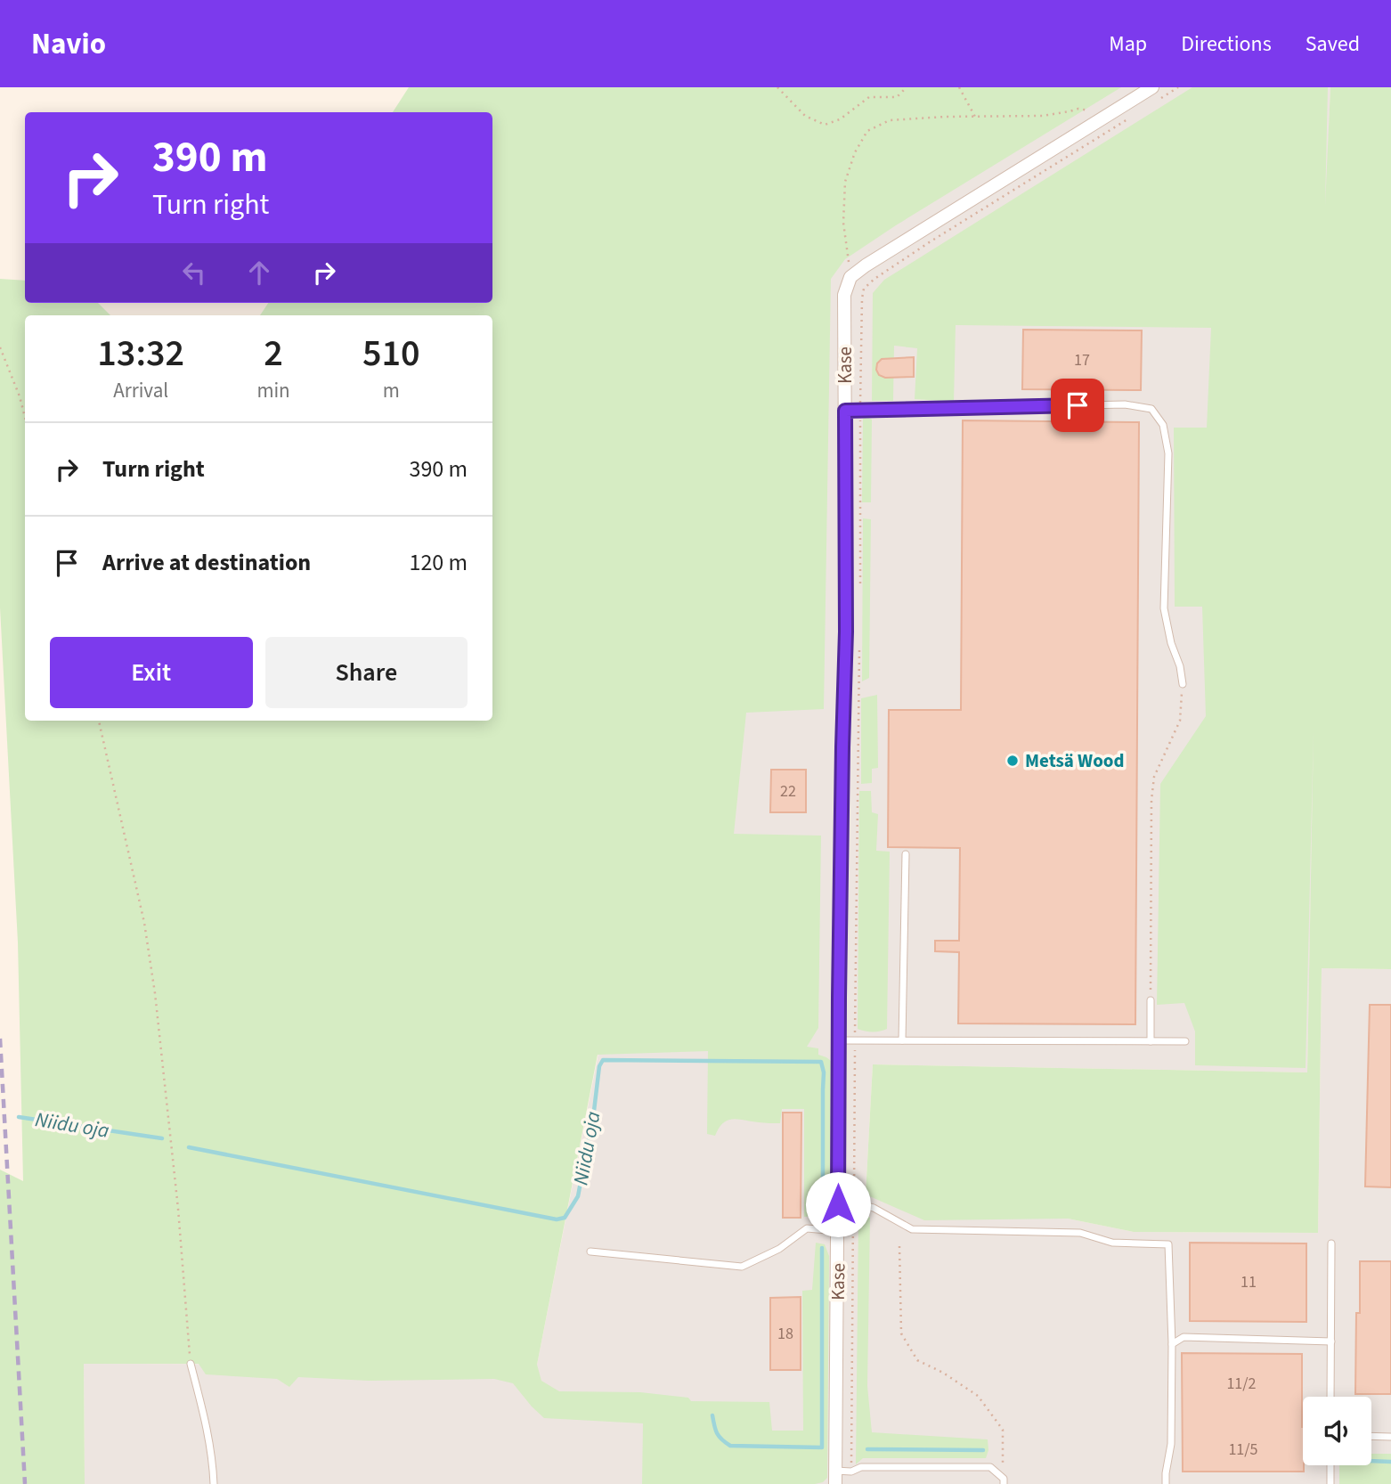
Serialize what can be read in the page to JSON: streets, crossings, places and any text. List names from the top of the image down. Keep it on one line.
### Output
{"streets":{"street":["Kase"]},"water":["Niidu oja"],"places":["Metsä Wood"],"house_numbers":["17","22","11","18","11/2","11/5"],"page":{"header":"Navio","nav":["Map","Directions","Saved"],"turn":["390 m","Turn right"],"eta":["13:32","Arrival","2","min","510","m"],"list":[{"name":"Turn right","value":"390 m"},{"name":"Arrive at destination","value":"120 m"}],"buttons":["Exit","Share"]}}
